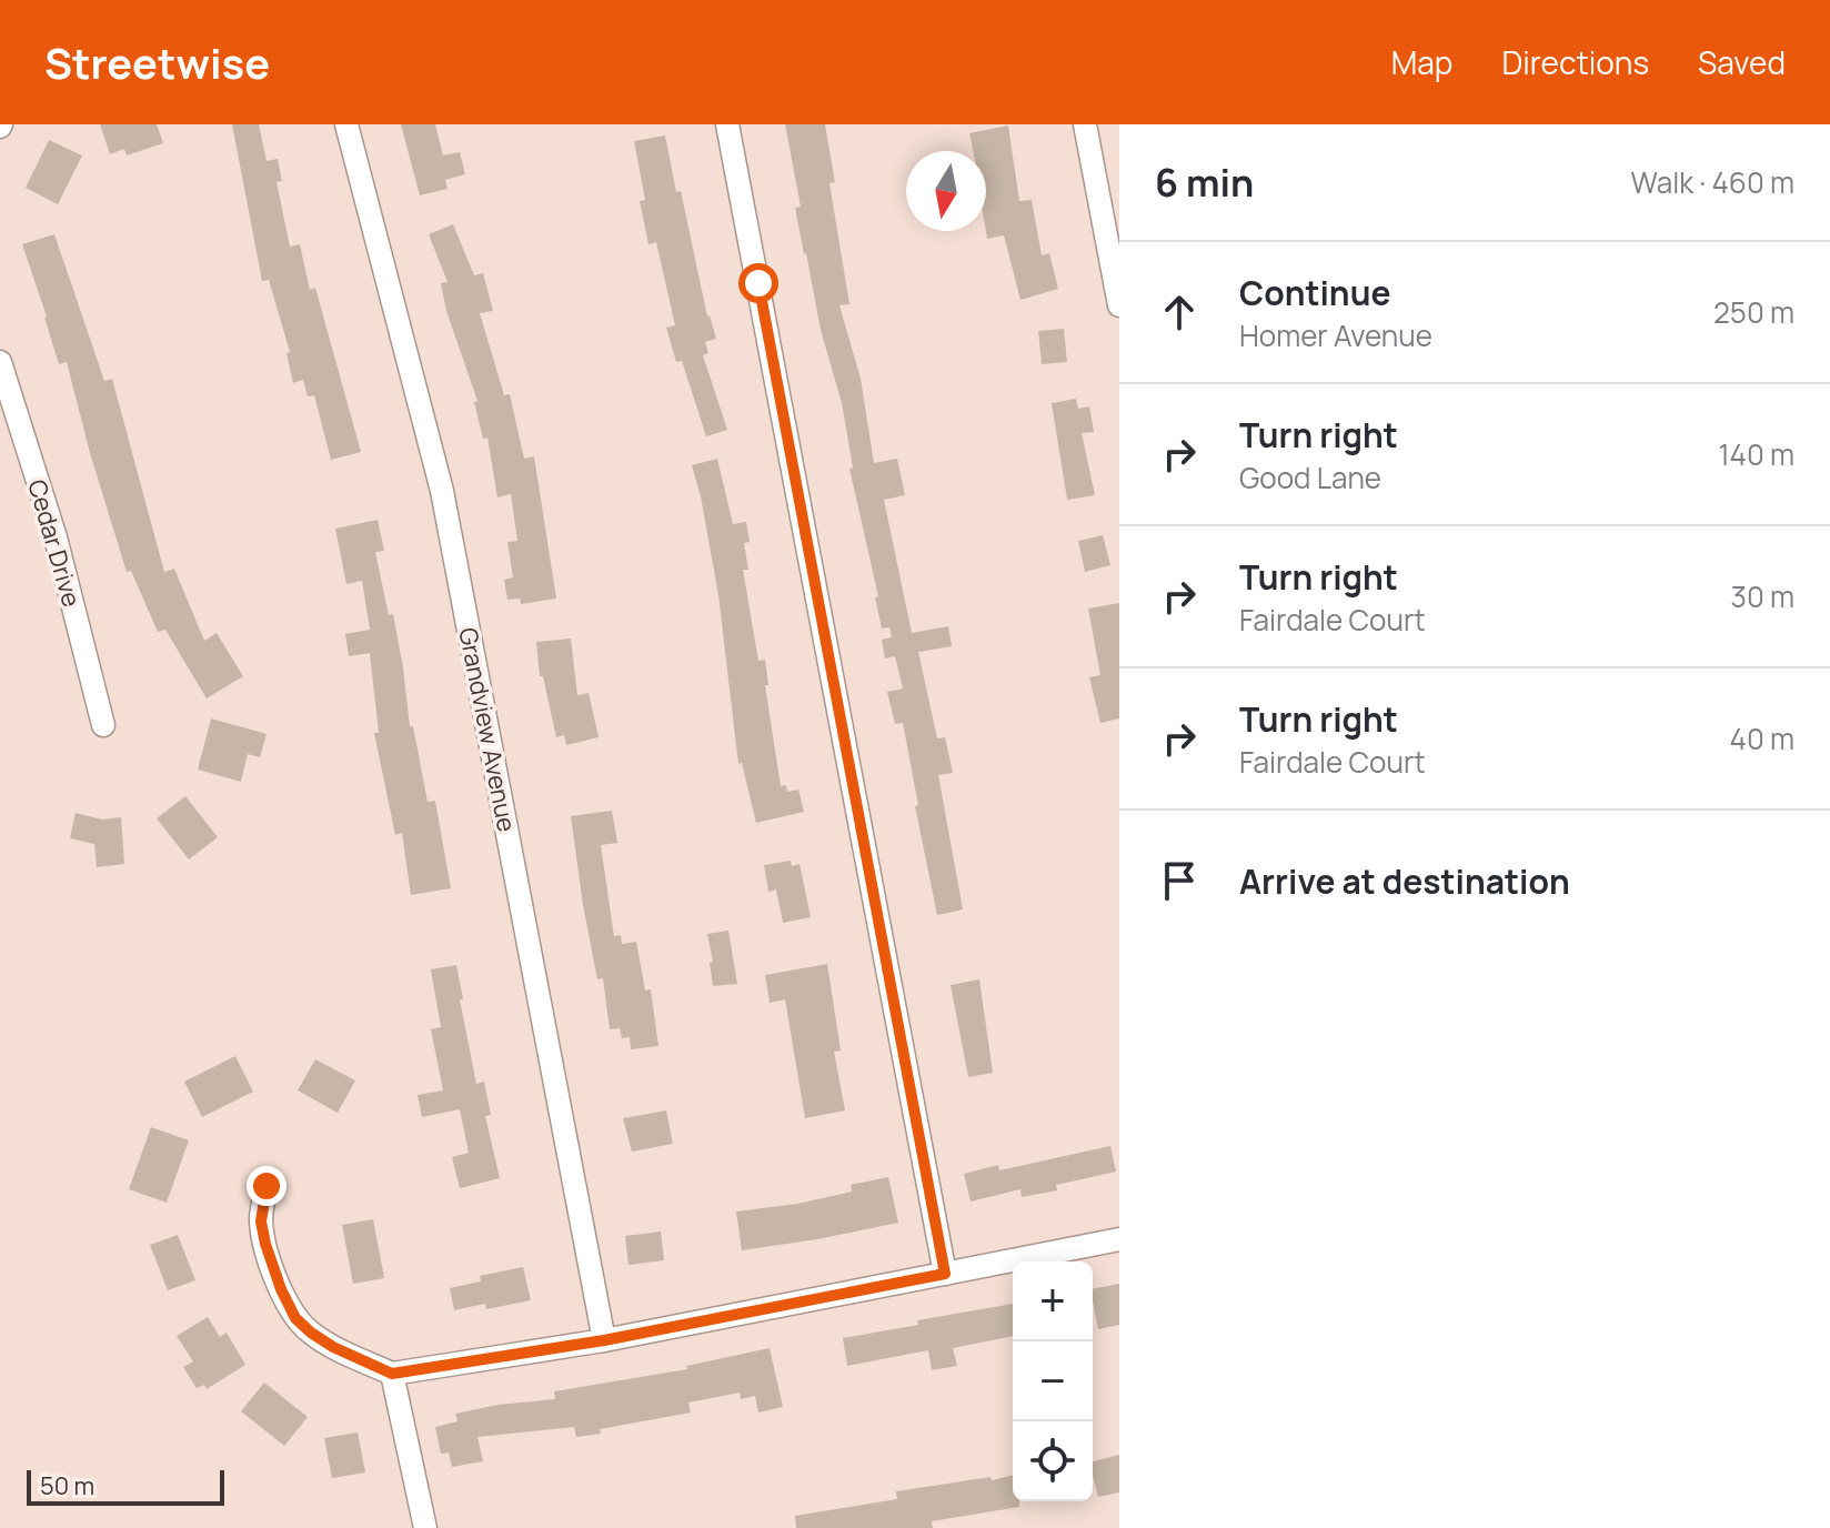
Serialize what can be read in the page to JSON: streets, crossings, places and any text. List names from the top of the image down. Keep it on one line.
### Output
{"streets":{"street":["Cedar Drive","Grandview Avenue"]},"scale_bar":"50 m","north":"bottom","page":{"header":"Streetwise","nav":["Map","Directions","Saved"],"heading":["6 min","Walk · 460 m"],"list":[["Continue","Homer Avenue","250 m"],["Turn right","Good Lane","140 m"],["Turn right","Fairdale Court","30 m"],["Turn right","Fairdale Court","40 m"],"Arrive at destination"],"map_buttons":["+","−"],"scale":"50 m"}}
